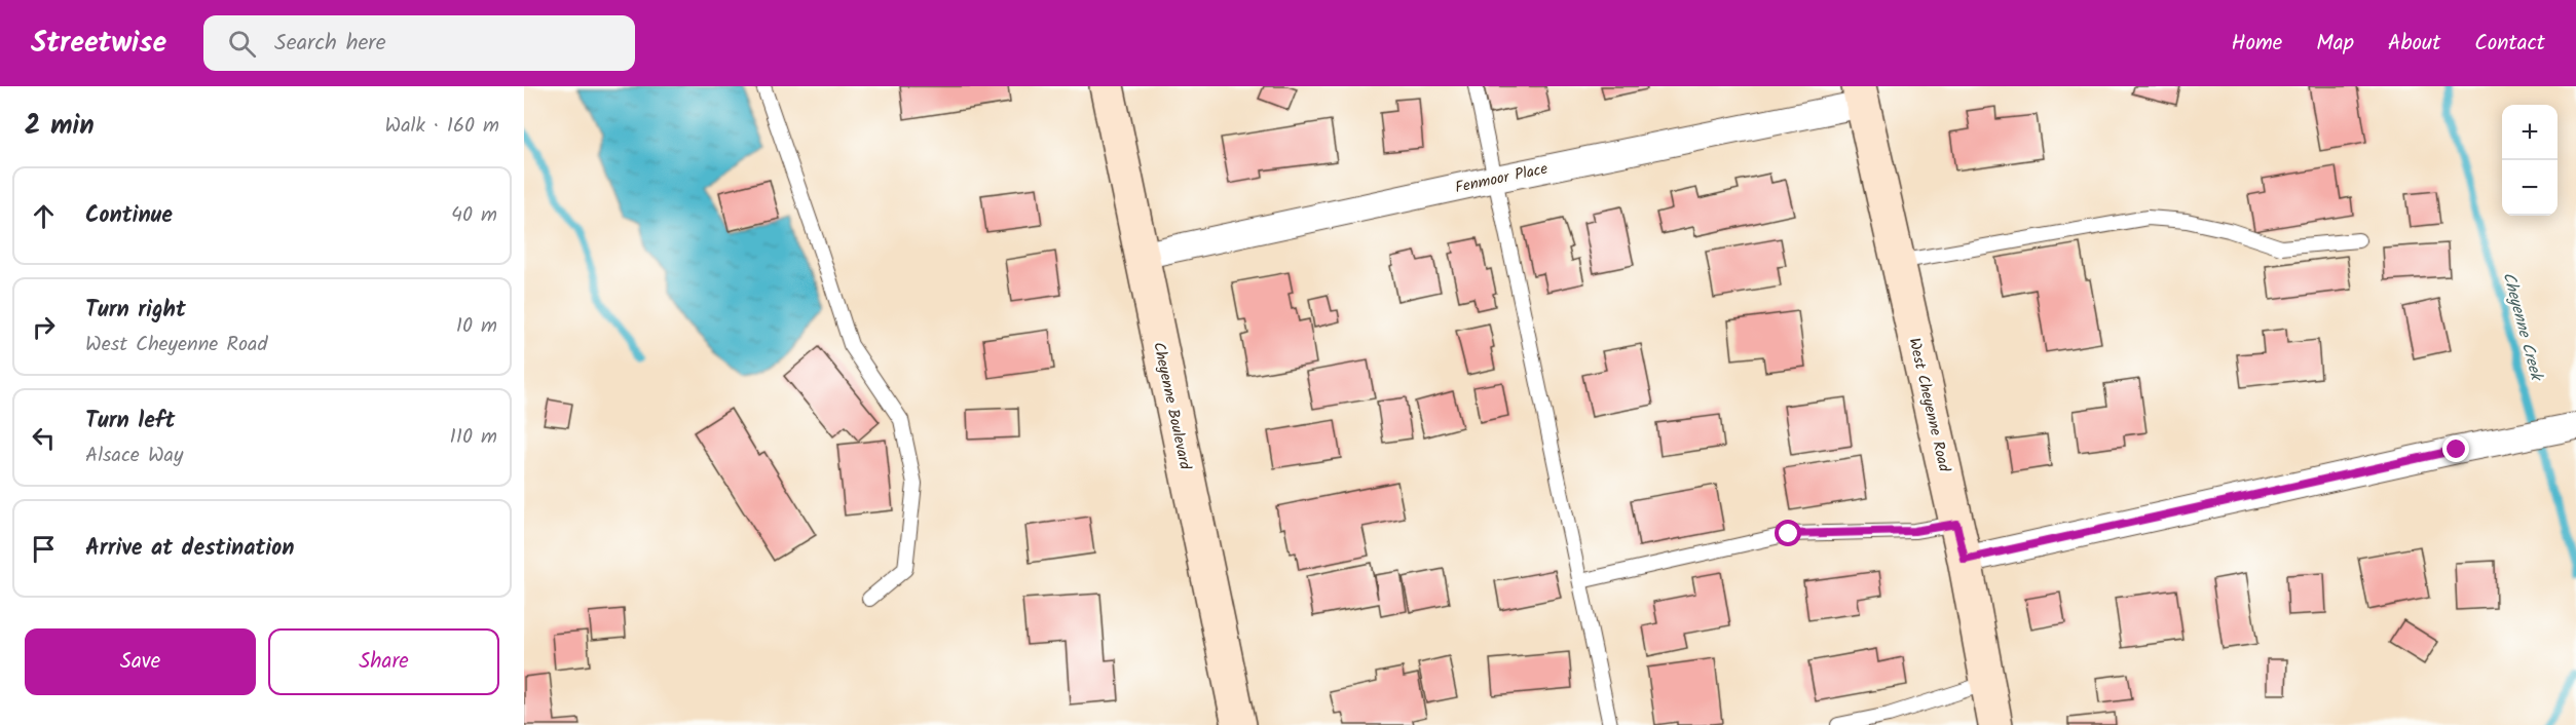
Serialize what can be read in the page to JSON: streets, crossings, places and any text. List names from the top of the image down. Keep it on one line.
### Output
{"streets":{"main road":["West Cheyenne Road","Cheyenne Boulevard"],"street":["Fenmoor Place"]},"crossings":[["Fenmoor Place","West Cheyenne Road"],["Fenmoor Place","Cheyenne Boulevard"]],"water":["Cheyenne Creek"],"page":{"header":"Streetwise","search":"Search here","nav":["Home","Map","About","Contact"],"heading":["2 min","Walk · 160 m"],"map_buttons":["+","−"],"list":[["Continue","40 m"],["Turn right","West Cheyenne Road","10 m"],["Turn left","Alsace Way","110 m"],"Arrive at destination"],"buttons":["Save","Share"]}}
